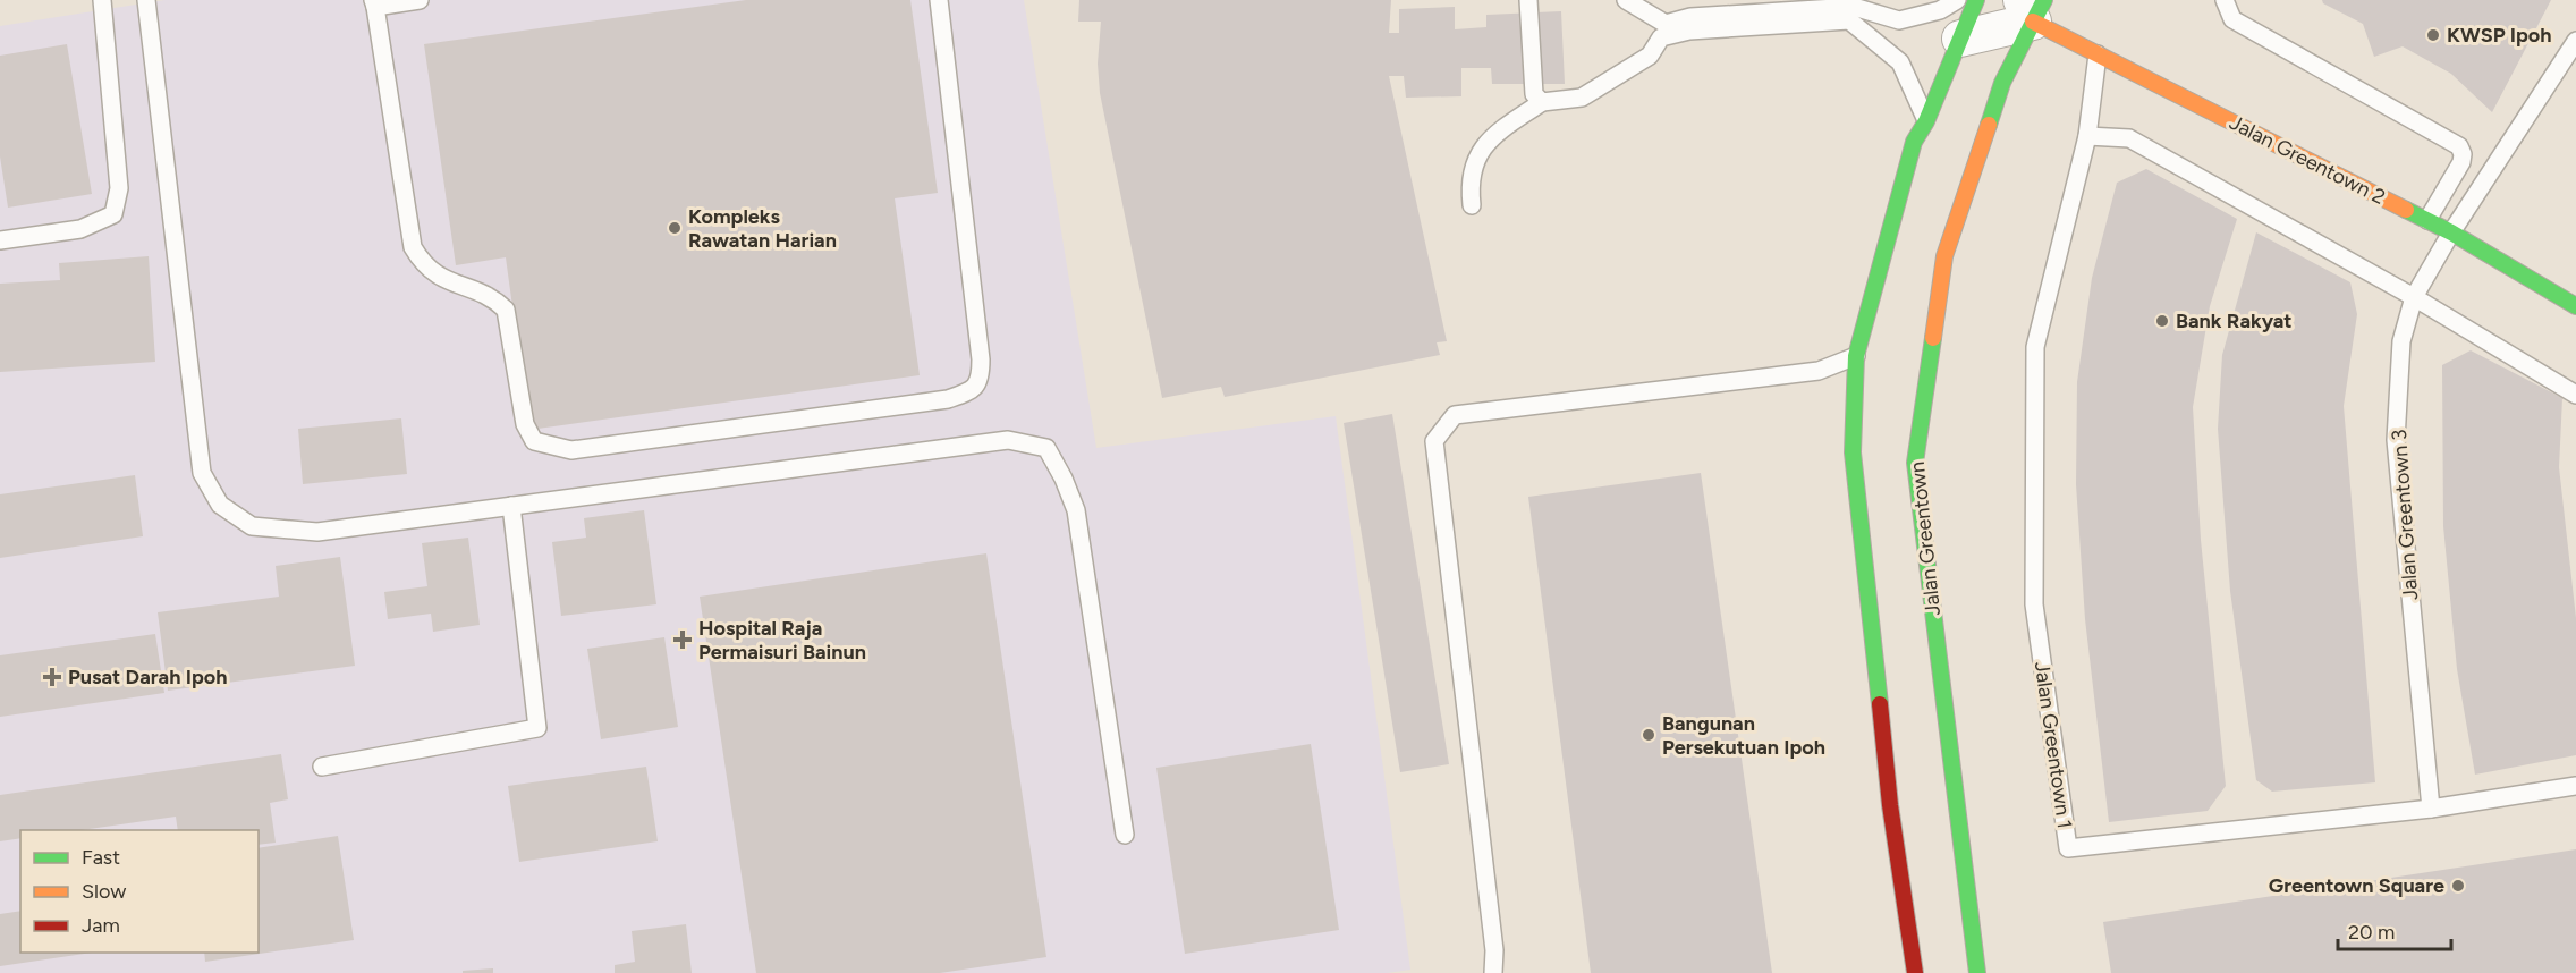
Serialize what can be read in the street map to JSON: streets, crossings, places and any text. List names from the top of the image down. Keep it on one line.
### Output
{"streets":{"main road":["Jalan Greentown 2","Jalan Greentown"],"lane":["Jalan Greentown 3","Jalan Greentown 1"]},"crossings":[["Jalan Greentown 2","Jalan Greentown 3"],["Jalan Greentown 2","Jalan Greentown"],["Jalan Greentown 3","Jalan Greentown 1"]],"places":{"other":["KWSP Ipoh","Kompleks Rawatan Harian","Bank Rakyat","Bangunan Persekutuan Ipoh","Greentown Square"],"health":["Hospital Raja Permaisuri Bainun","Pusat Darah Ipoh"]},"legend":["Fast","Slow","Jam"],"scale_bar":"20 m"}
